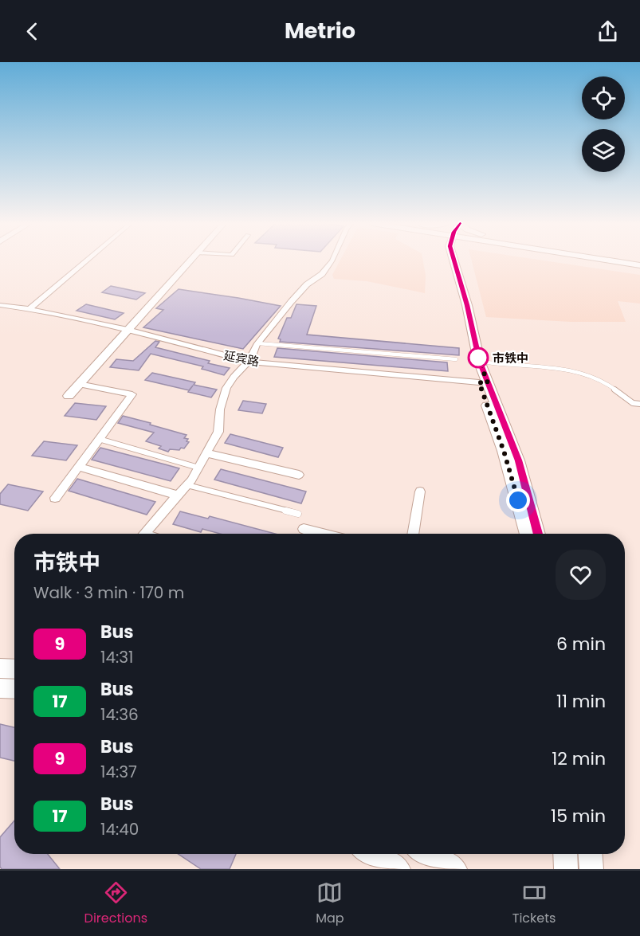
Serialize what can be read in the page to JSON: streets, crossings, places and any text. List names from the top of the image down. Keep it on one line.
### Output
{"streets":{"street":["延宾路"]},"places":["市铁中"],"lines":["bus line 9"],"page":{"header":"Metrio","heading":["市铁中","Walk · 3 min · 170 m"],"list":[{"mark":"9","name":"Bus","note":"14:31","value":"6 min"},{"mark":"17","name":"Bus","note":"14:36","value":"11 min"},{"mark":"9","name":"Bus","note":"14:37","value":"12 min"},{"mark":"17","name":"Bus","note":"14:40","value":"15 min"}],"tabs":["Directions","Map","Tickets"]}}
